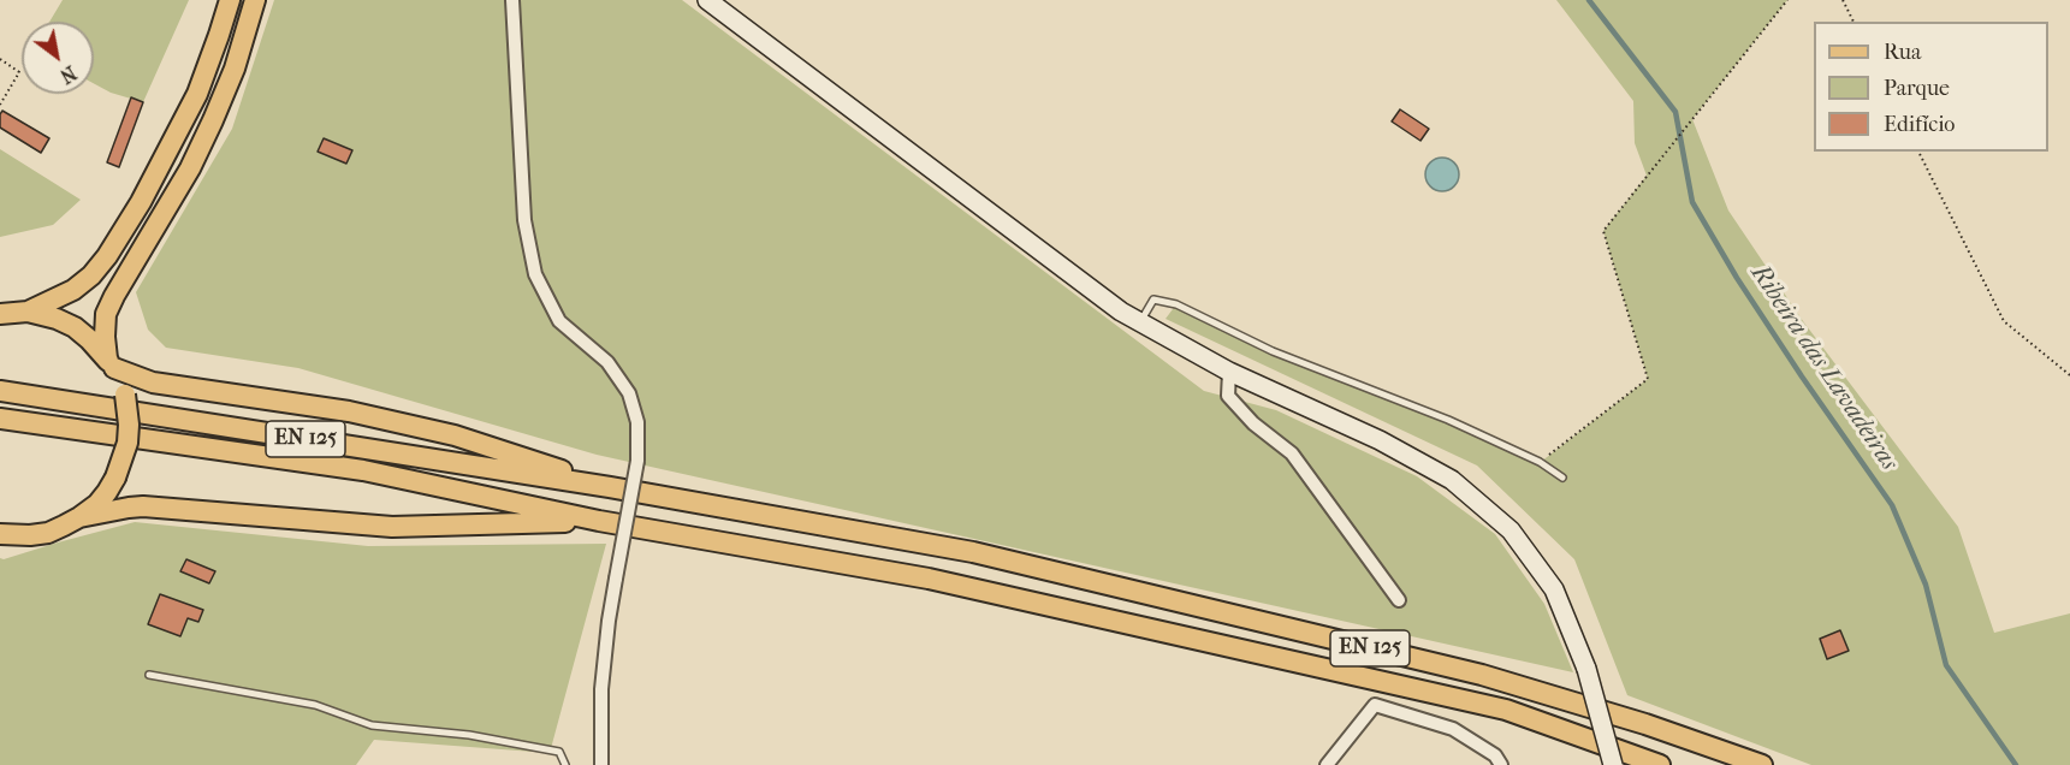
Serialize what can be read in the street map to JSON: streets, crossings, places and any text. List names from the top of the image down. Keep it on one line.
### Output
{"streets":{"main road":["EN 125"]},"water":["Ribeira das Lavadeiras"],"legend":["Rua","Parque","Edifício"],"north":"bottom right"}
